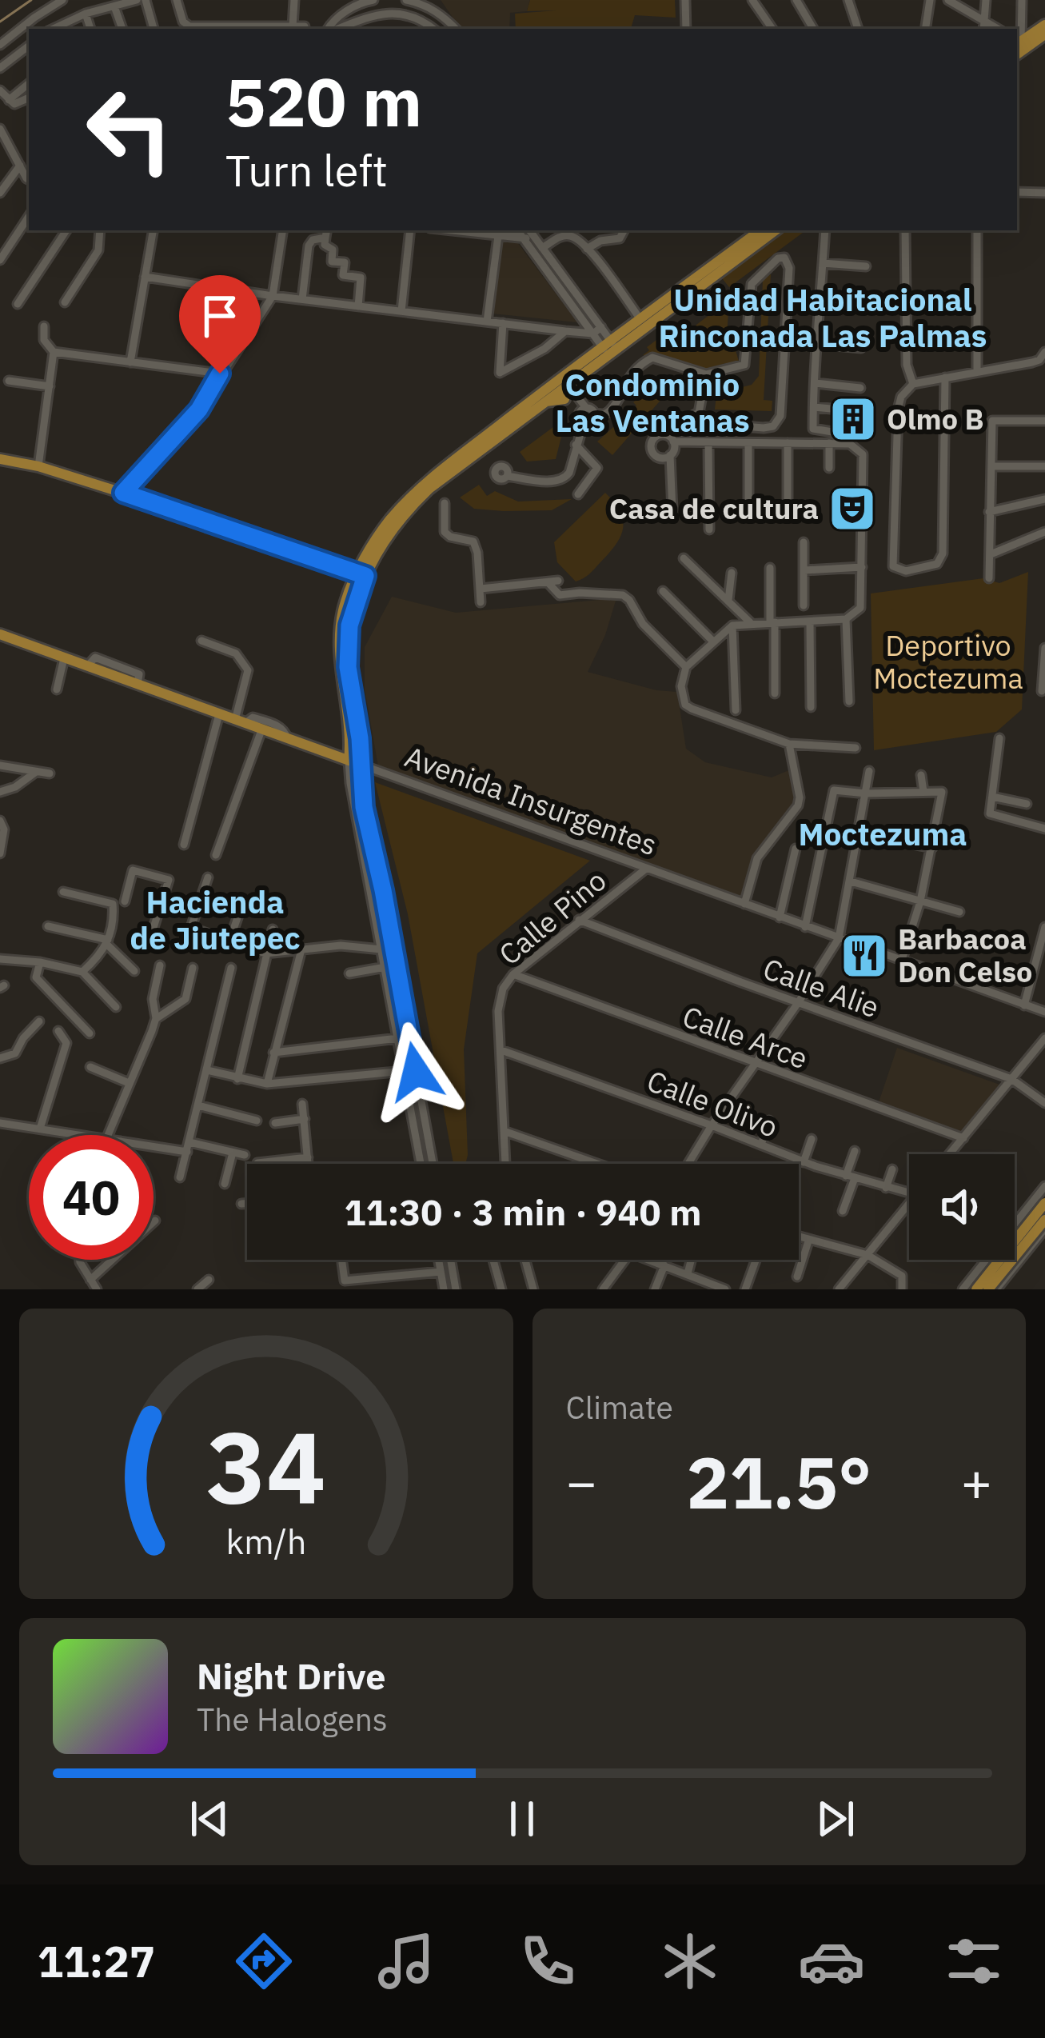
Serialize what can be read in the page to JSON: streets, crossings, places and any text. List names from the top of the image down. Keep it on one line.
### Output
{"streets":{"main road":["Avenida Insurgentes"],"street":["Calle Pino","Calle Alie","Calle Arce","Calle Olivo"]},"crossings":[["Avenida Insurgentes","Calle Pino"],["Calle Pino","Calle Alie"],["Calle Pino","Calle Arce"],["Calle Pino","Calle Olivo"]],"districts":["Unidad Habitacional Rinconada Las Palmas","Condominio Las Ventanas","Moctezuma","Hacienda de Jiutepec"],"parks":["Deportivo Moctezuma"],"places":{"building":["Olmo B"],"theatre":["Casa de cultura"],"restaurant":["Barbacoa Don Celso"]},"page":{"turn":["520 m","Turn left"],"limit":"40","trip":"11:30 · 3 min · 940 m","tile":"Climate","heat":["−","21.5°","+"],"song":["Night Drive","The Halogens"],"tabs":"11:27","gauge":["34","km/h"]}}
